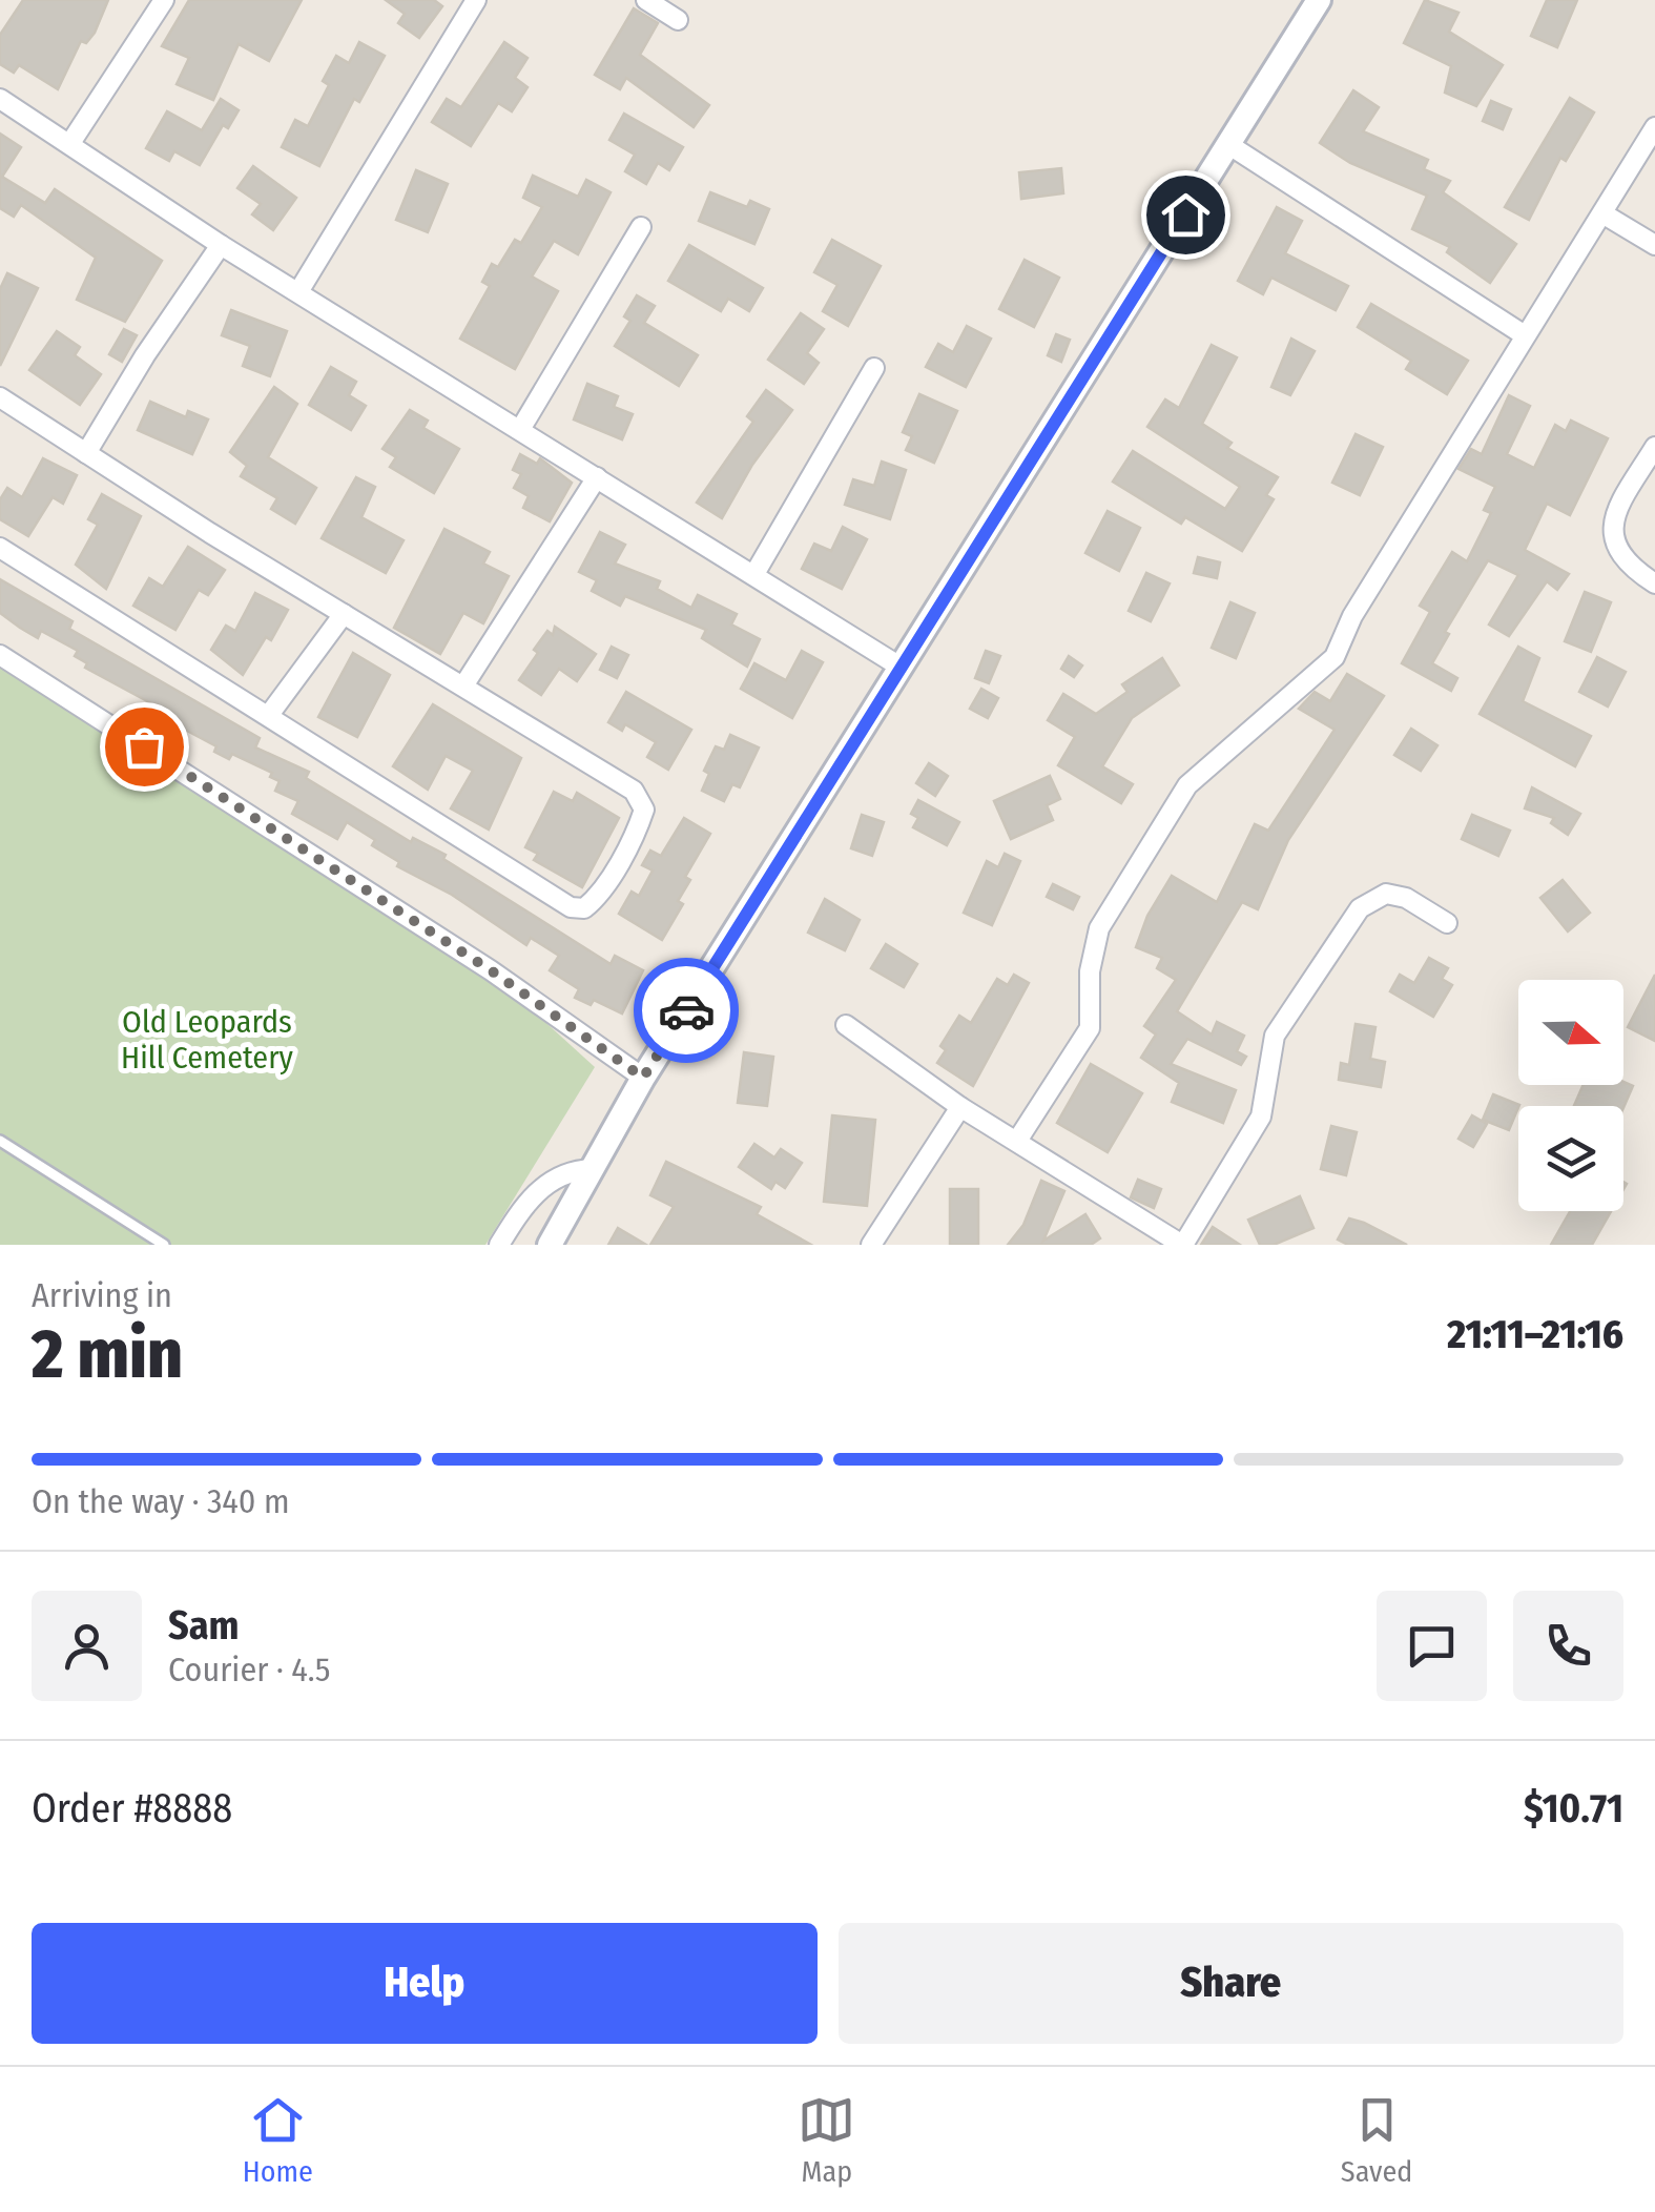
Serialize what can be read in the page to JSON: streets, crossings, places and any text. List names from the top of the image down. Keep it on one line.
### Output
{"parks":["Old Leopards Hill Cemetery"],"north":"right","page":{"heading":["2 min","Arriving in","21:11–21:16"],"panel":["Sam","Courier · 4.5","Order #8888","$10.71"],"bar":"On the way · 340 m","buttons":["Help","Share"],"tabs":["Home","Map","Saved"]}}
